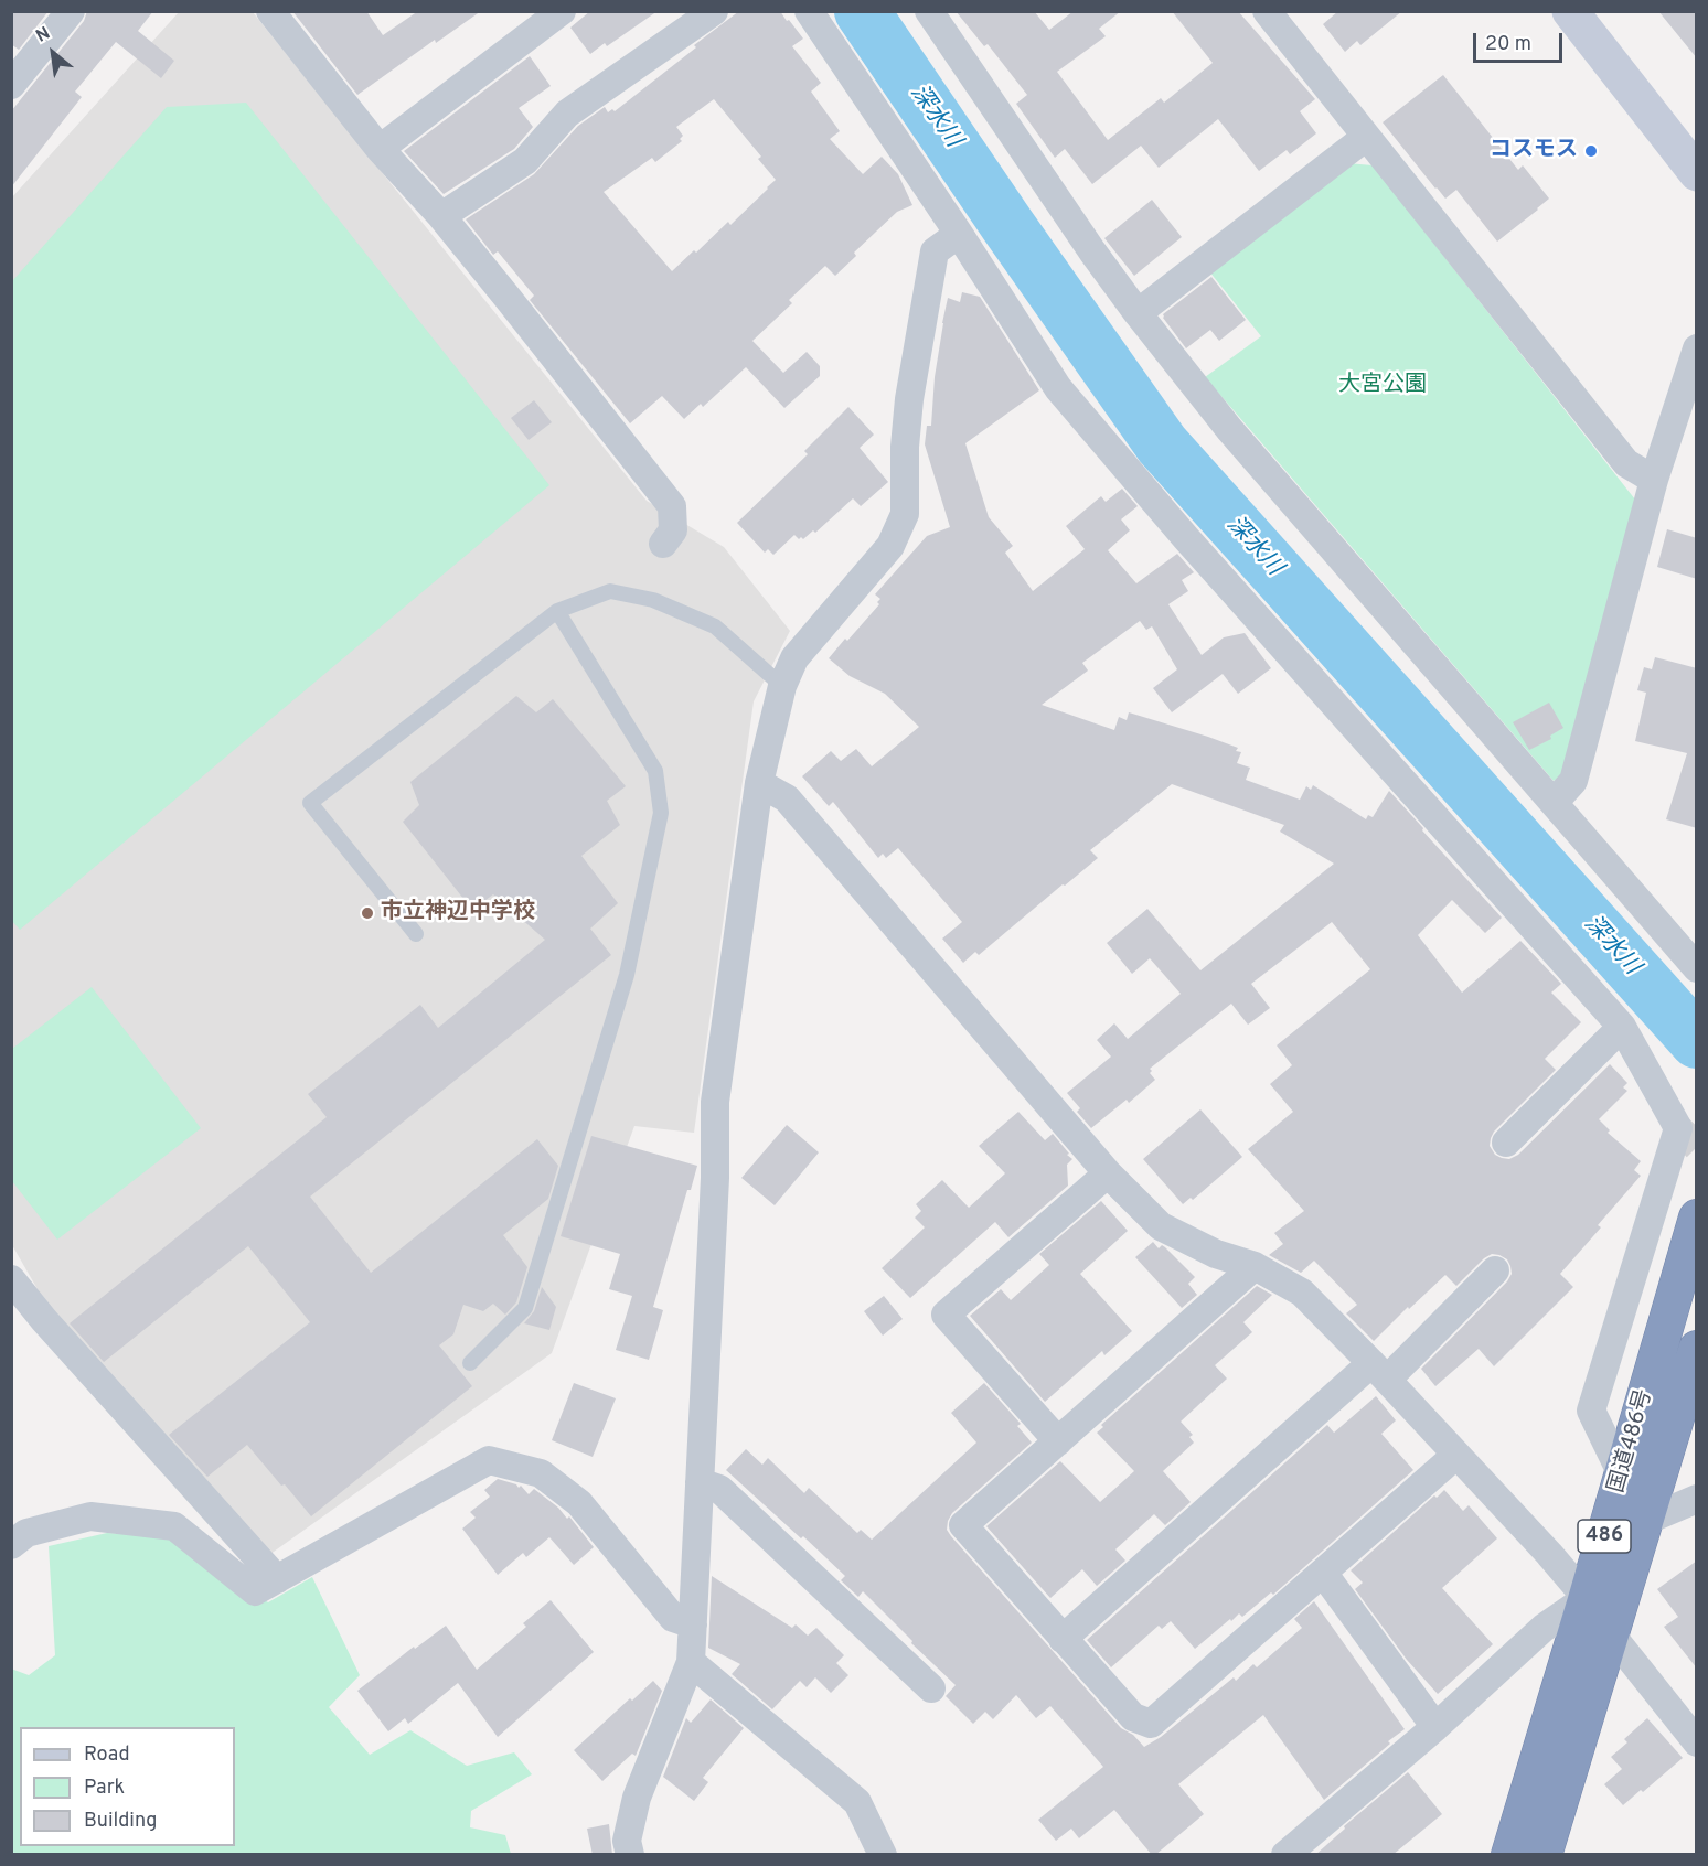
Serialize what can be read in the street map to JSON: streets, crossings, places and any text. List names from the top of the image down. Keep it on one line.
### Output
{"streets":{"highway":["国道486号","486"]},"water":["深水川"],"parks":["大宮公園"],"places":["コスモス","市立神辺中学校"],"legend":["Road","Park","Building"],"scale_bar":"20 m","north":"top left"}
